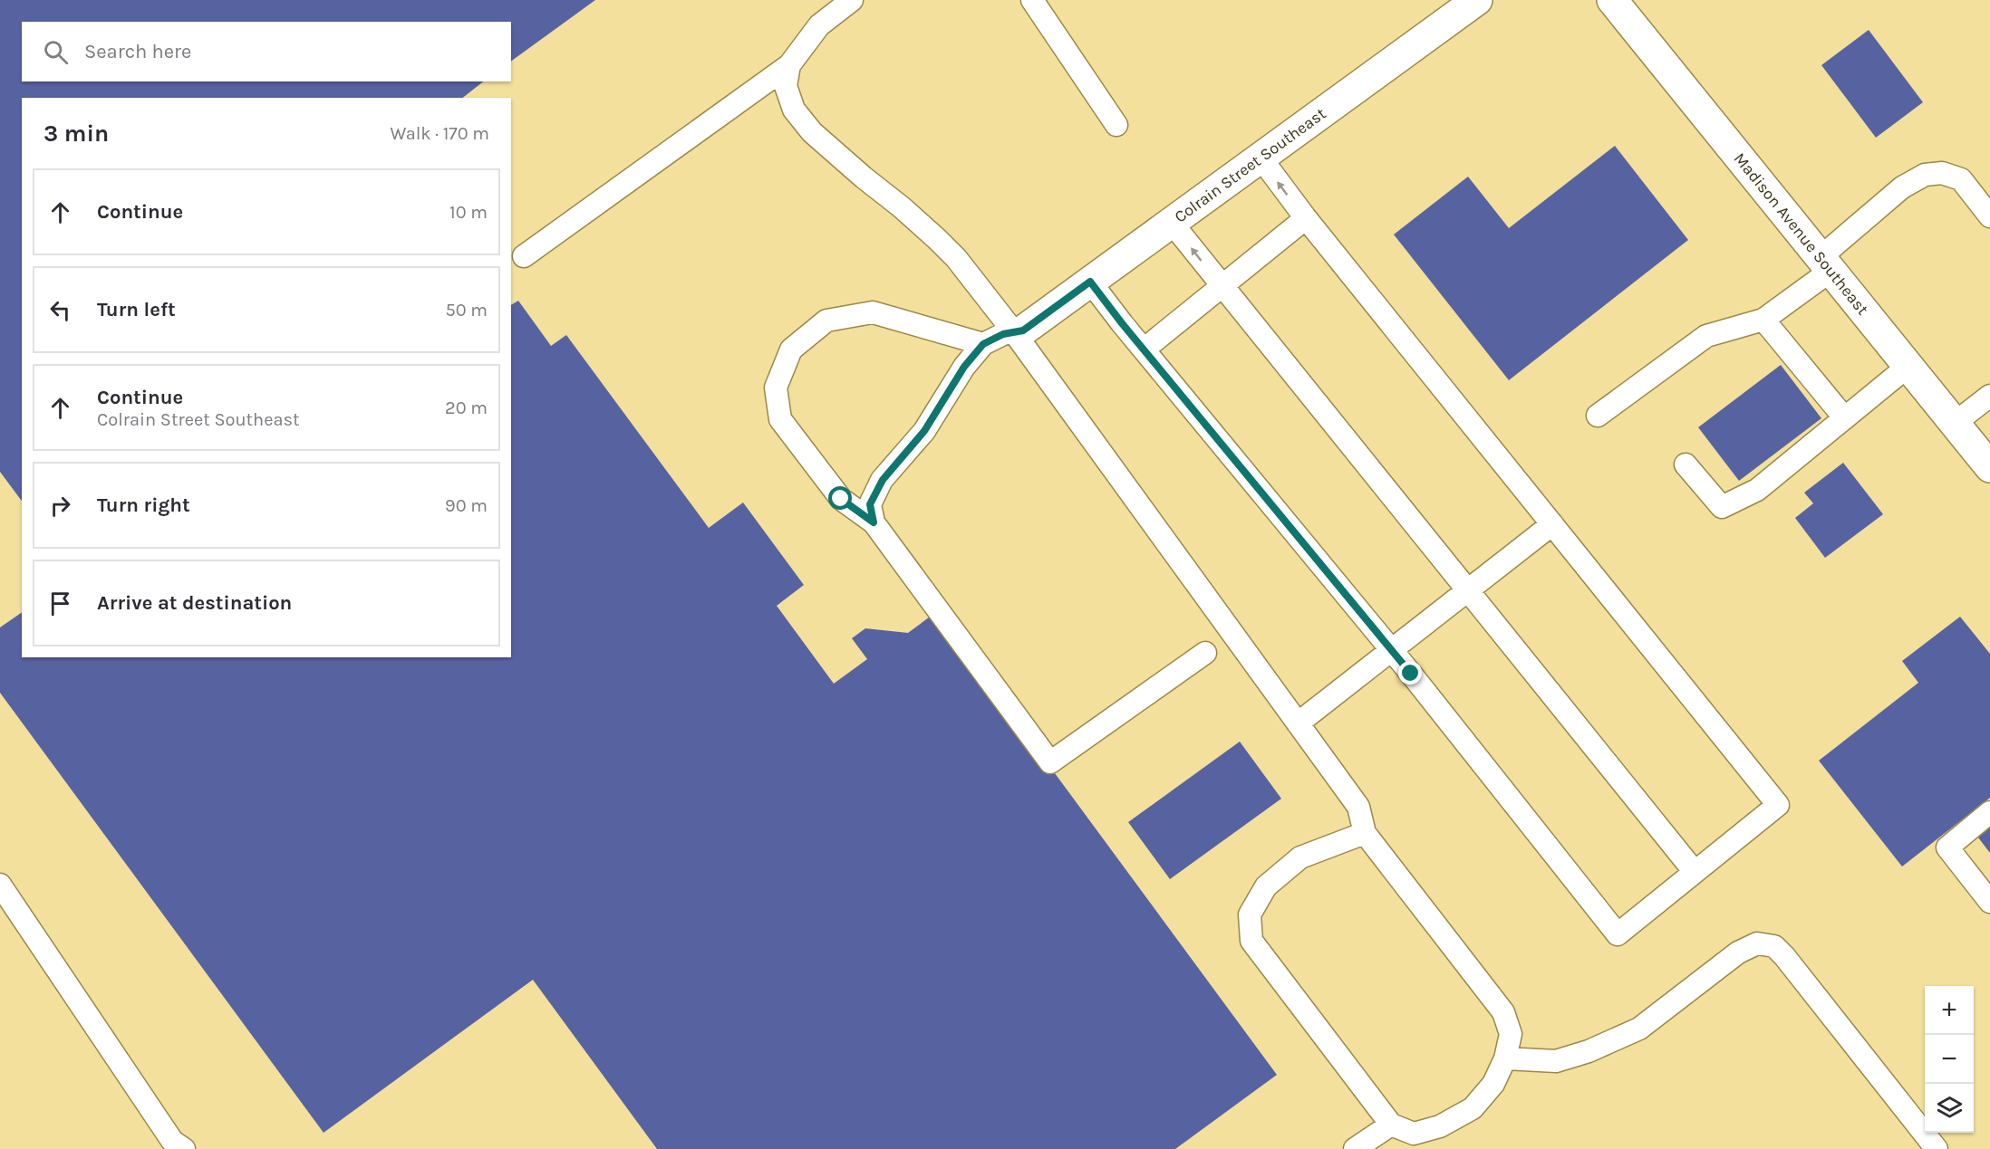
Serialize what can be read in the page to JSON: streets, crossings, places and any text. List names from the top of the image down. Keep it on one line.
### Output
{"streets":{"street":["Colrain Street Southeast","Madison Avenue Southeast"]},"page":{"search":"Search here","heading":["3 min","Walk · 170 m"],"list":[["Continue","10 m"],["Turn left","50 m"],["Continue","Colrain Street Southeast","20 m"],["Turn right","90 m"],"Arrive at destination"],"map_buttons":["+","−"]}}
